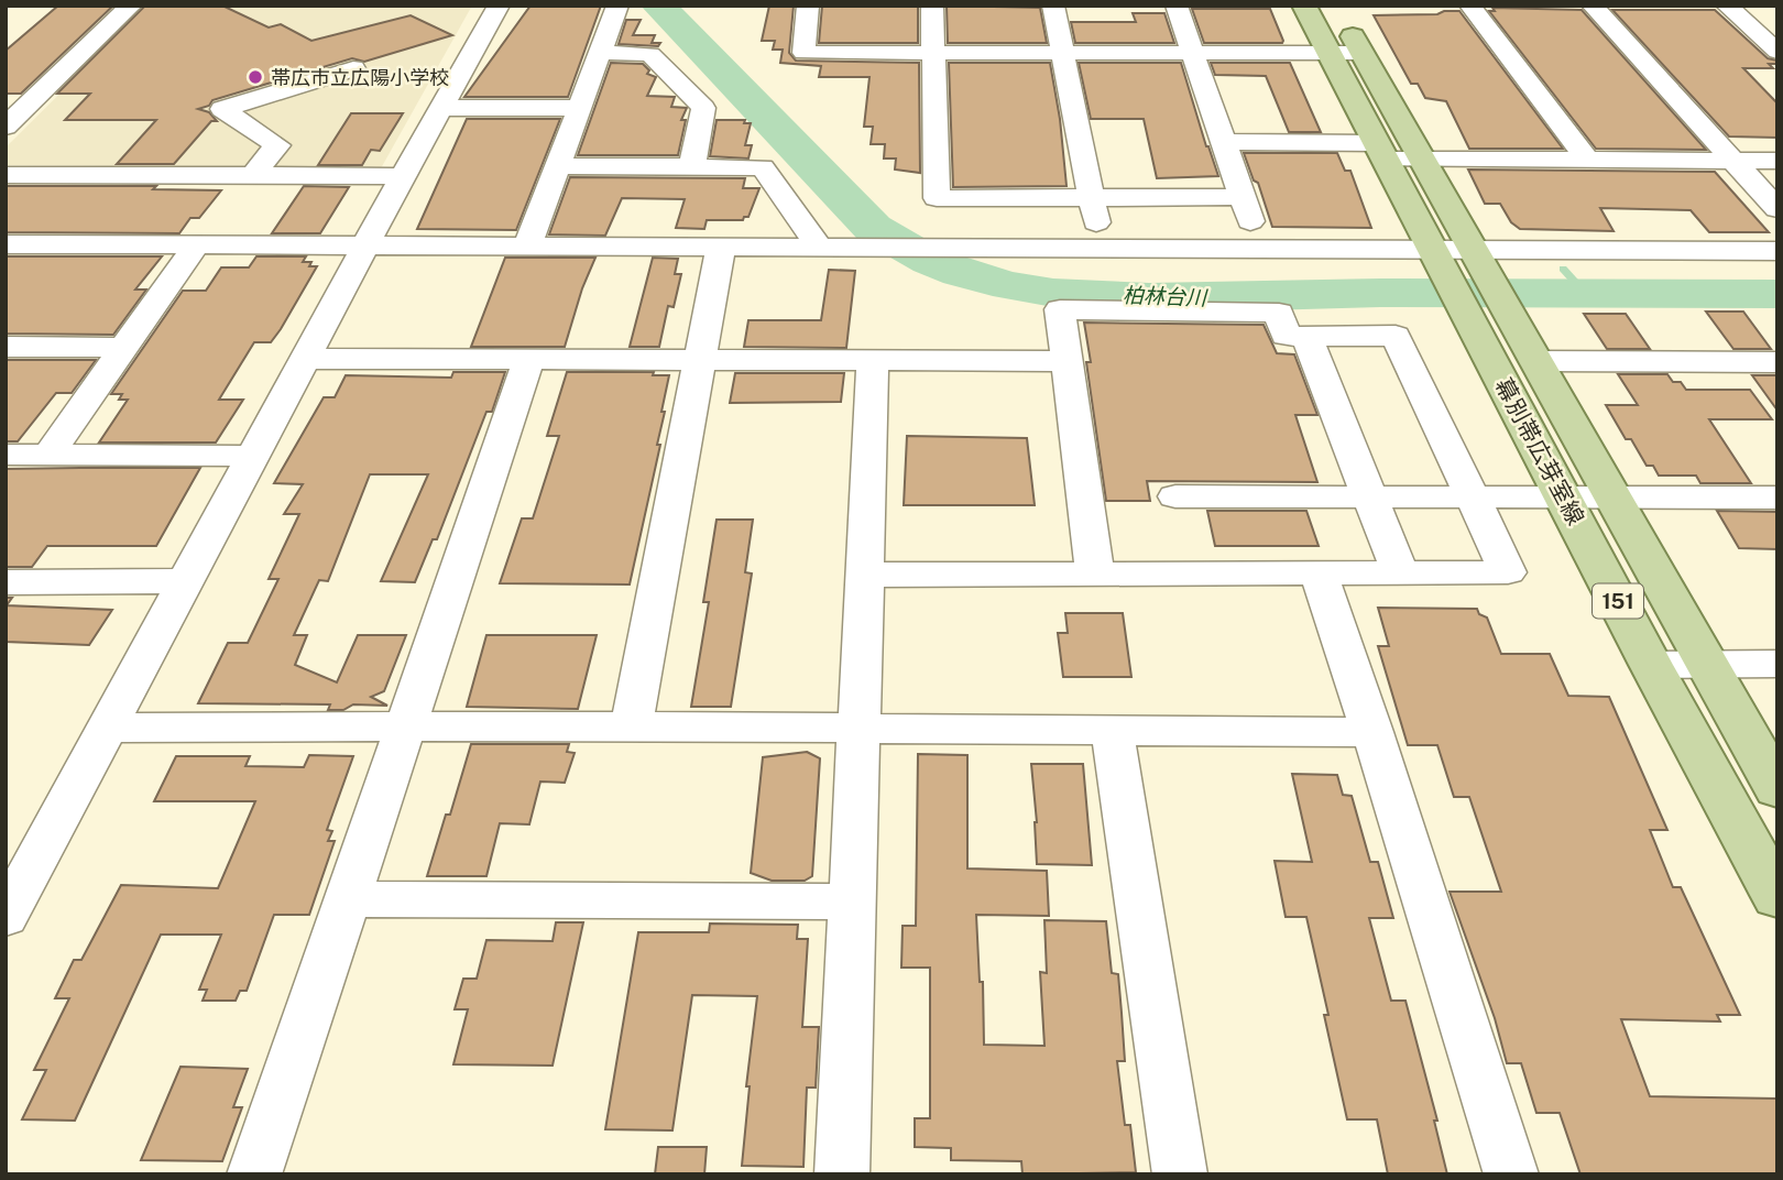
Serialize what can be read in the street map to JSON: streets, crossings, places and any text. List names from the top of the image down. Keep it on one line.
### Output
{"streets":{"main road":["幕別帯広芽室線","151"]},"water":["柏林台川"],"places":["帯広市立広陽小学校"]}
